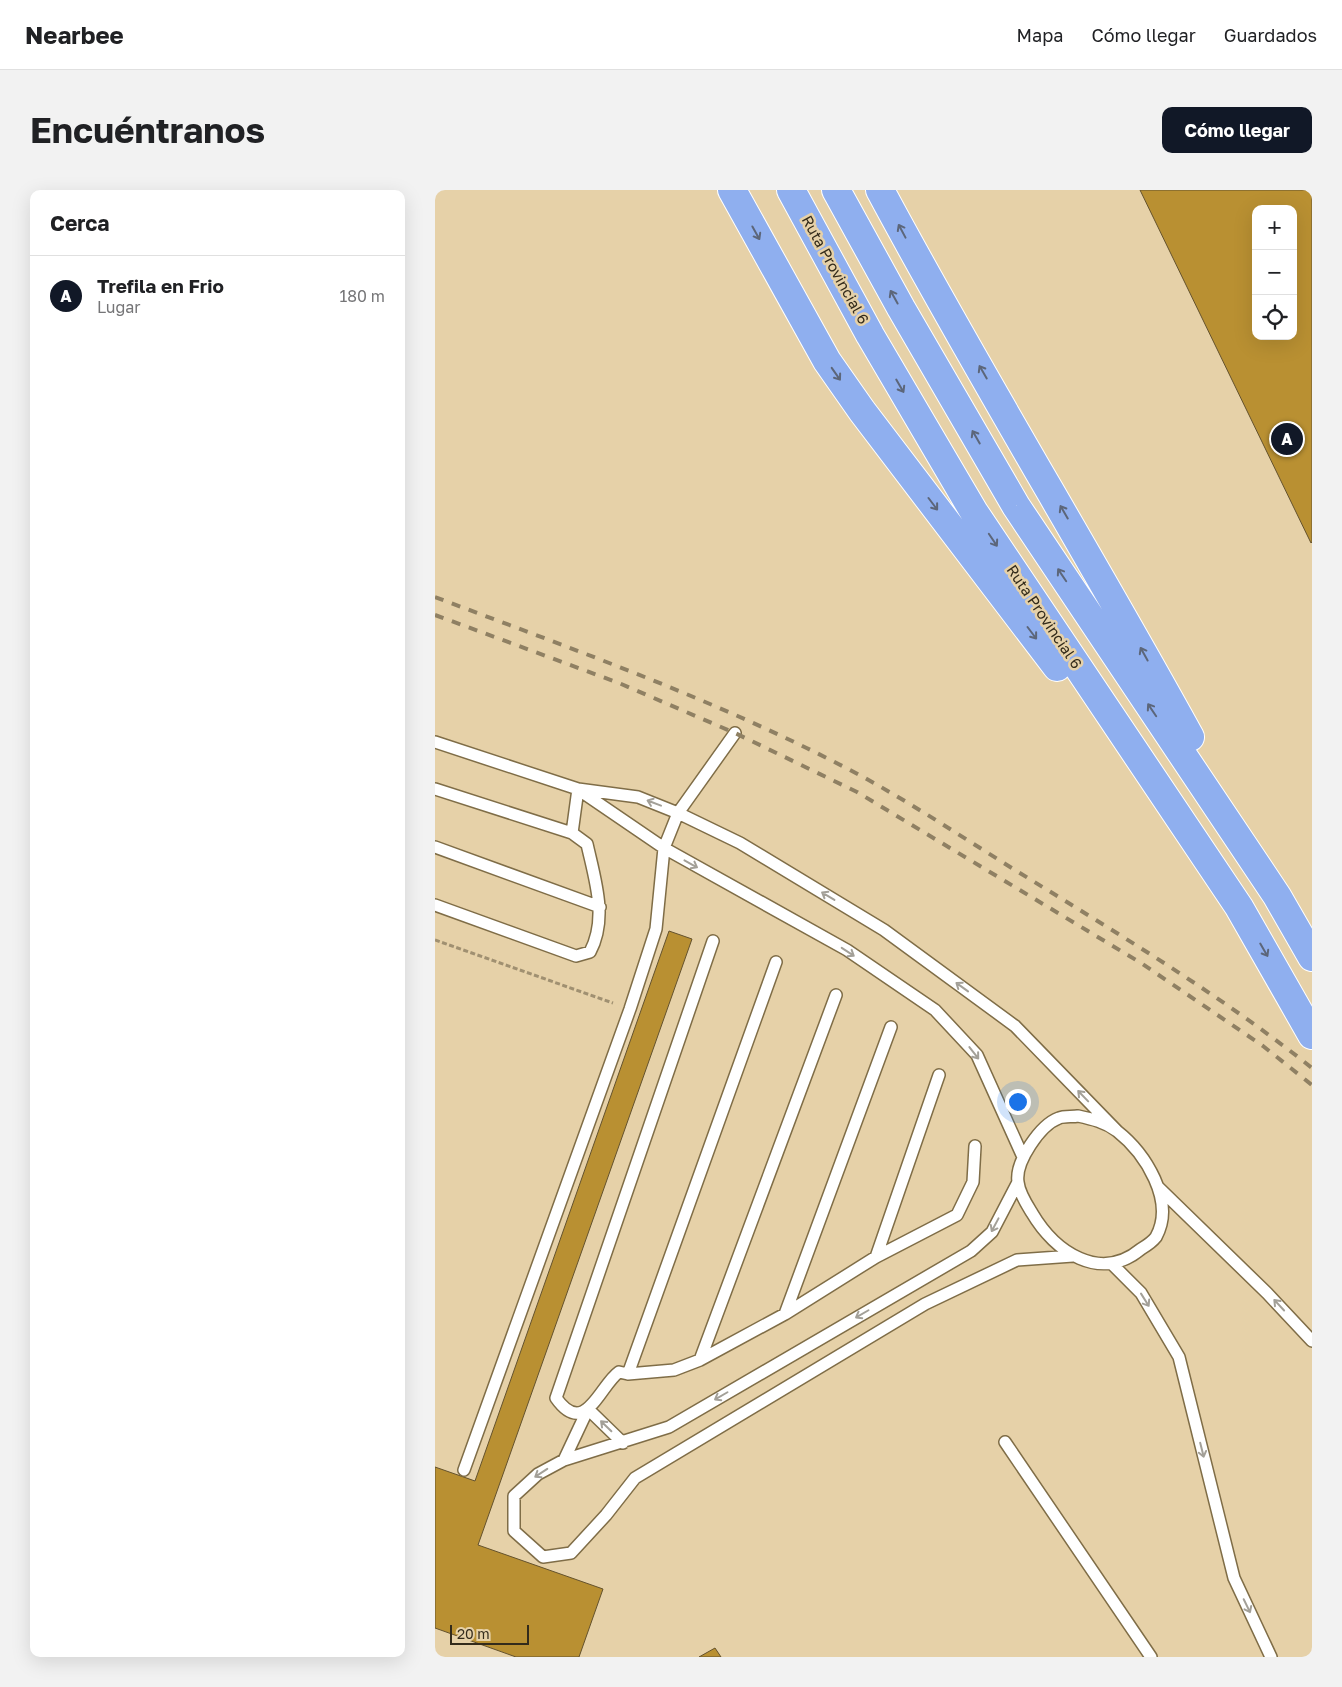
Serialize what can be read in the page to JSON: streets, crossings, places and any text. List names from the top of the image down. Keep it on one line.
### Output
{"streets":{"highway":["Ruta Provincial 6"]},"scale_bar":"20 m","page":{"header":"Nearbee","nav":["Mapa","Cómo llegar","Guardados"],"buttons":"Cómo llegar","title":"Encuéntranos","heading":"Cerca","map_buttons":["+","−"],"list":[{"mark":"A","name":"Trefila en Frio","note":"Lugar","value":"180 m"}],"pins":"A","scale":"20 m"}}
